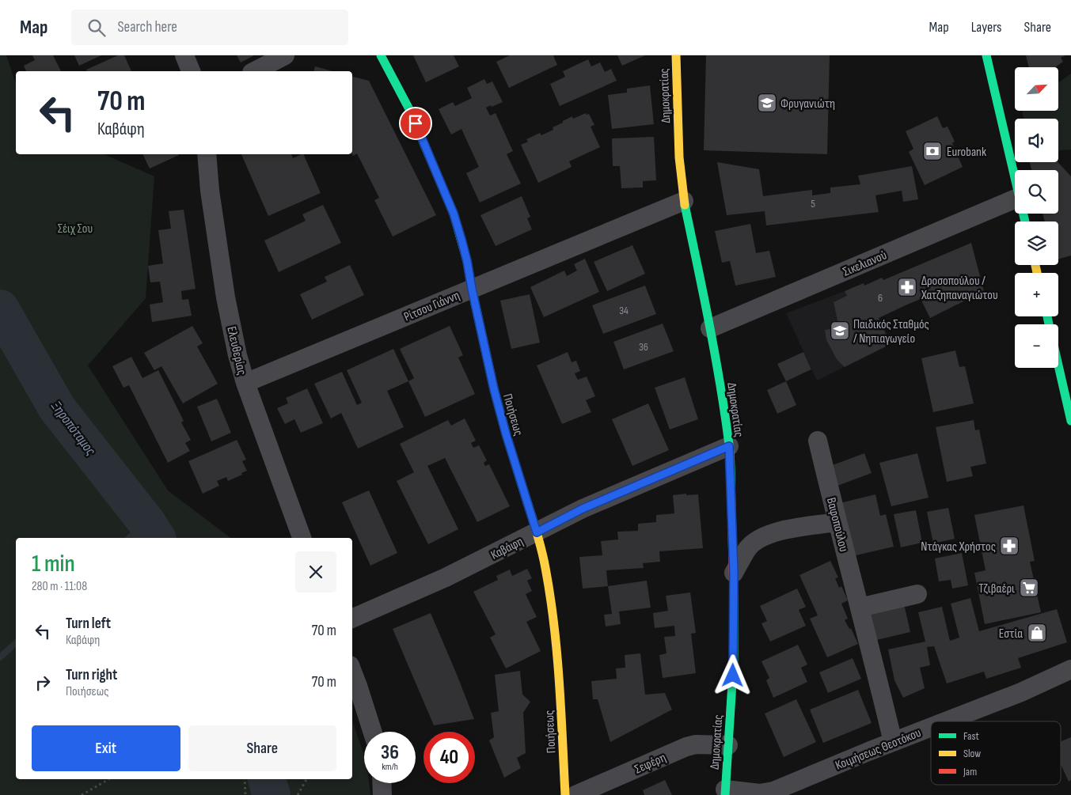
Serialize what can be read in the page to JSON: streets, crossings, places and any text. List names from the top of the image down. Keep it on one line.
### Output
{"streets":{"street":["Δημοκρατίας","Σικελιανού","Ρίτσου Γιάννη","Ελευθερίας","Ποιήσεως","Βαφοπούλου","Καβάφη","Κοιμήσεως Θεοτόκου","Σεφέρη"]},"crossings":[["Δημοκρατίας","Σικελιανού"],["Δημοκρατίας","Ρίτσου Γιάννη"],["Δημοκρατίας","Καβάφη"],["Δημοκρατίας","Κοιμήσεως Θεοτόκου"],["Δημοκρατίας","Σεφέρη"],["Ρίτσου Γιάννη","Ελευθερίας"],["Ρίτσου Γιάννη","Ποιήσεως"],["Ποιήσεως","Καβάφη"],["Βαφοπούλου","Κοιμήσεως Θεοτόκου"]],"water":["Ξηροπόταμος"],"parks":["Σέιχ Σου"],"places":{"school or university":["Φρυγανιώτη","Παιδικός Σταθμός / Νηπιαγωγείο"],"bank":["Eurobank"],"pharmacy":["Δροσοπούλου / Χατζηπαναγιώτου","Ντάγκας Χρήστος"],"supermarket":["Τζιβαέρι"],"shop":["Εστία"]},"house_numbers":["5","6","34","36"],"legend":["Fast","Slow","Jam"],"north":"top right","page":{"header":"Map","search":"Search here","nav":["Map","Layers","Share"],"map_buttons":["+","−"],"turn":["70 m","Καβάφη"],"heading":["1 min","280 m · 11:08"],"list":[{"name":"Turn left","note":"Καβάφη","value":"70 m"},{"name":"Turn right","note":"Ποιήσεως","value":"70 m"}],"buttons":["Exit","Share"],"speed":"36 km/h","limit":"40"}}
